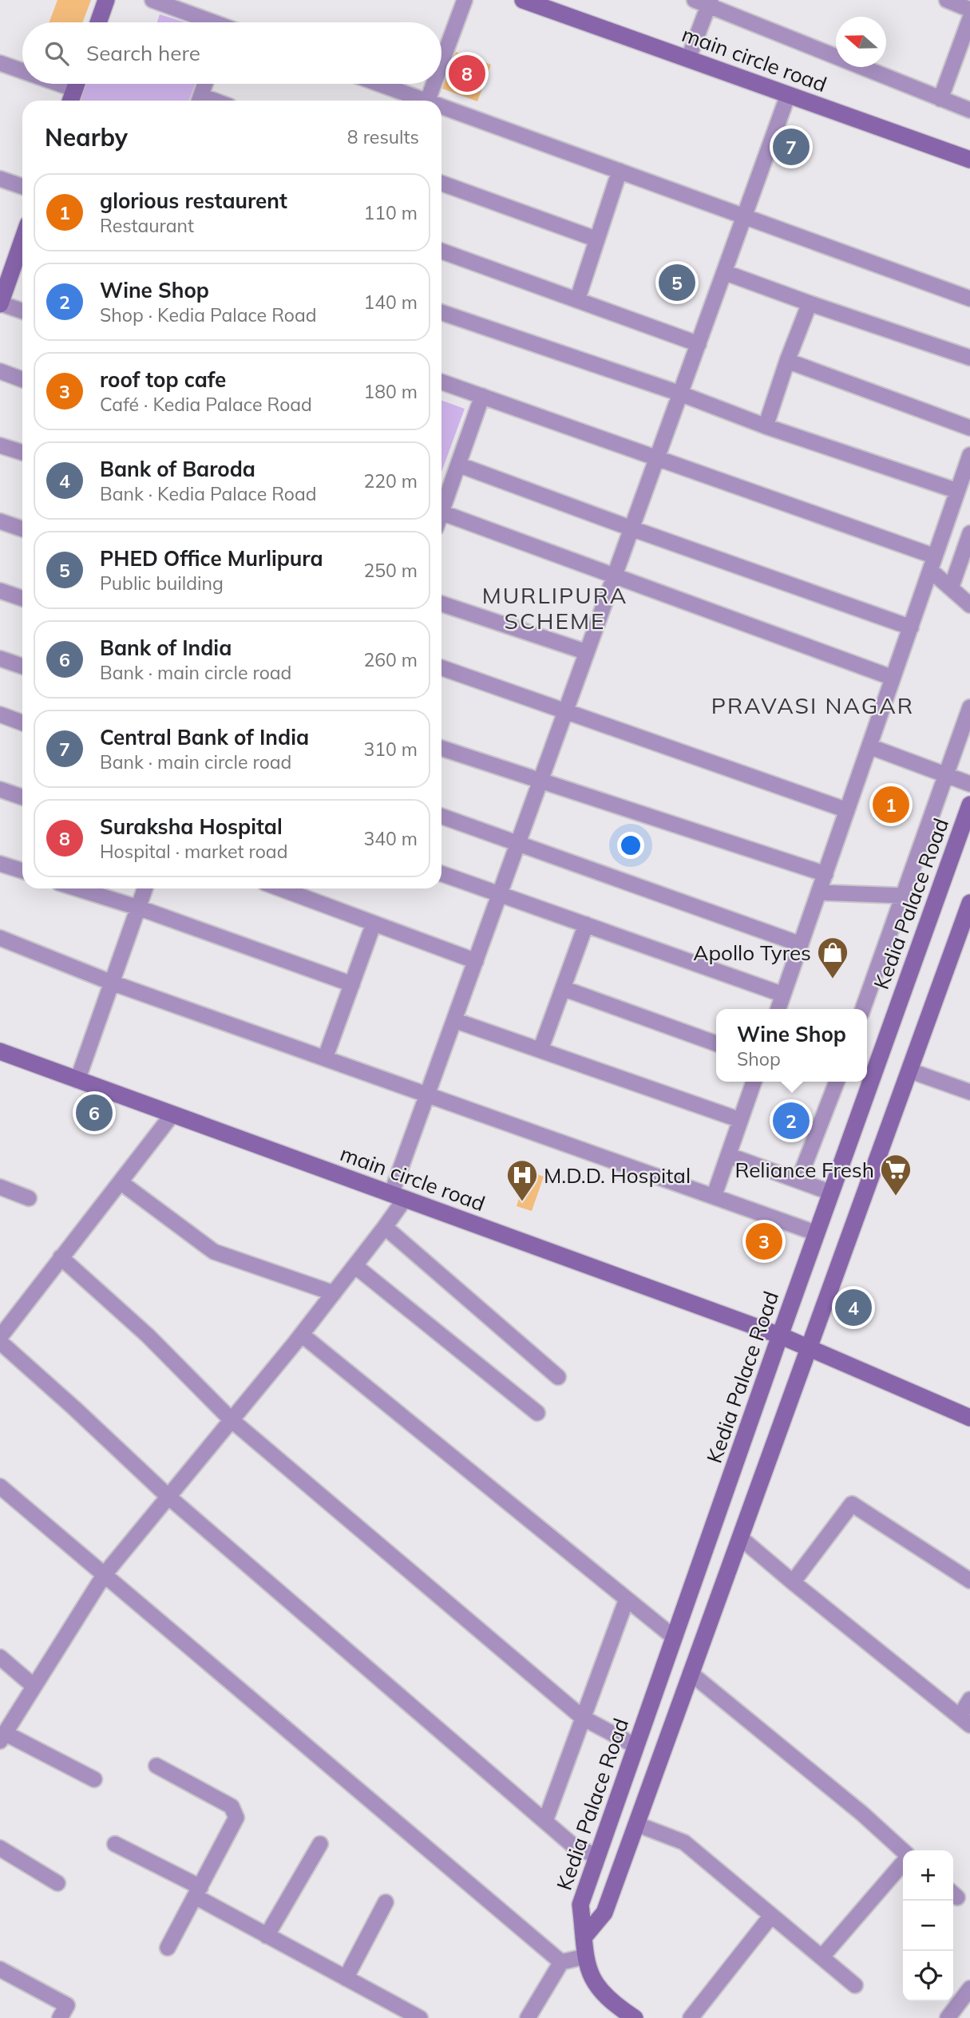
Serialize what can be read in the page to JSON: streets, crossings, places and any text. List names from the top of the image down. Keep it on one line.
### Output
{"streets":{"street":["main circle road","Kedia Palace Road"]},"crossings":[["main circle road","Kedia Palace Road"]],"districts":["MURLIPURA SCHEME","PRAVASI NAGAR"],"places":{"shop":["Apollo Tyres"],"supermarket":["Reliance Fresh"],"hospital":["M.D.D. Hospital"]},"north":"left","page":{"search":"Search here","pins":["8","7","5","1","6","2","3","4"],"heading":["Nearby","8 results"],"list":[{"mark":"1","name":"glorious restaurent","note":"Restaurant","value":"110 m"},{"mark":"2","name":"Wine Shop","note":"Shop · Kedia Palace Road","value":"140 m"},{"mark":"3","name":"roof top cafe","note":"Café · Kedia Palace Road","value":"180 m"},{"mark":"4","name":"Bank of Baroda","note":"Bank · Kedia Palace Road","value":"220 m"},{"mark":"5","name":"PHED Office Murlipura","note":"Public building","value":"250 m"},{"mark":"6","name":"Bank of India","note":"Bank · main circle road","value":"260 m"},{"mark":"7","name":"Central Bank of India","note":"Bank · main circle road","value":"310 m"},{"mark":"8","name":"Suraksha Hospital","note":"Hospital · market road","value":"340 m"}],"popup":["Wine Shop","Shop"],"map_buttons":["+","−"]}}
